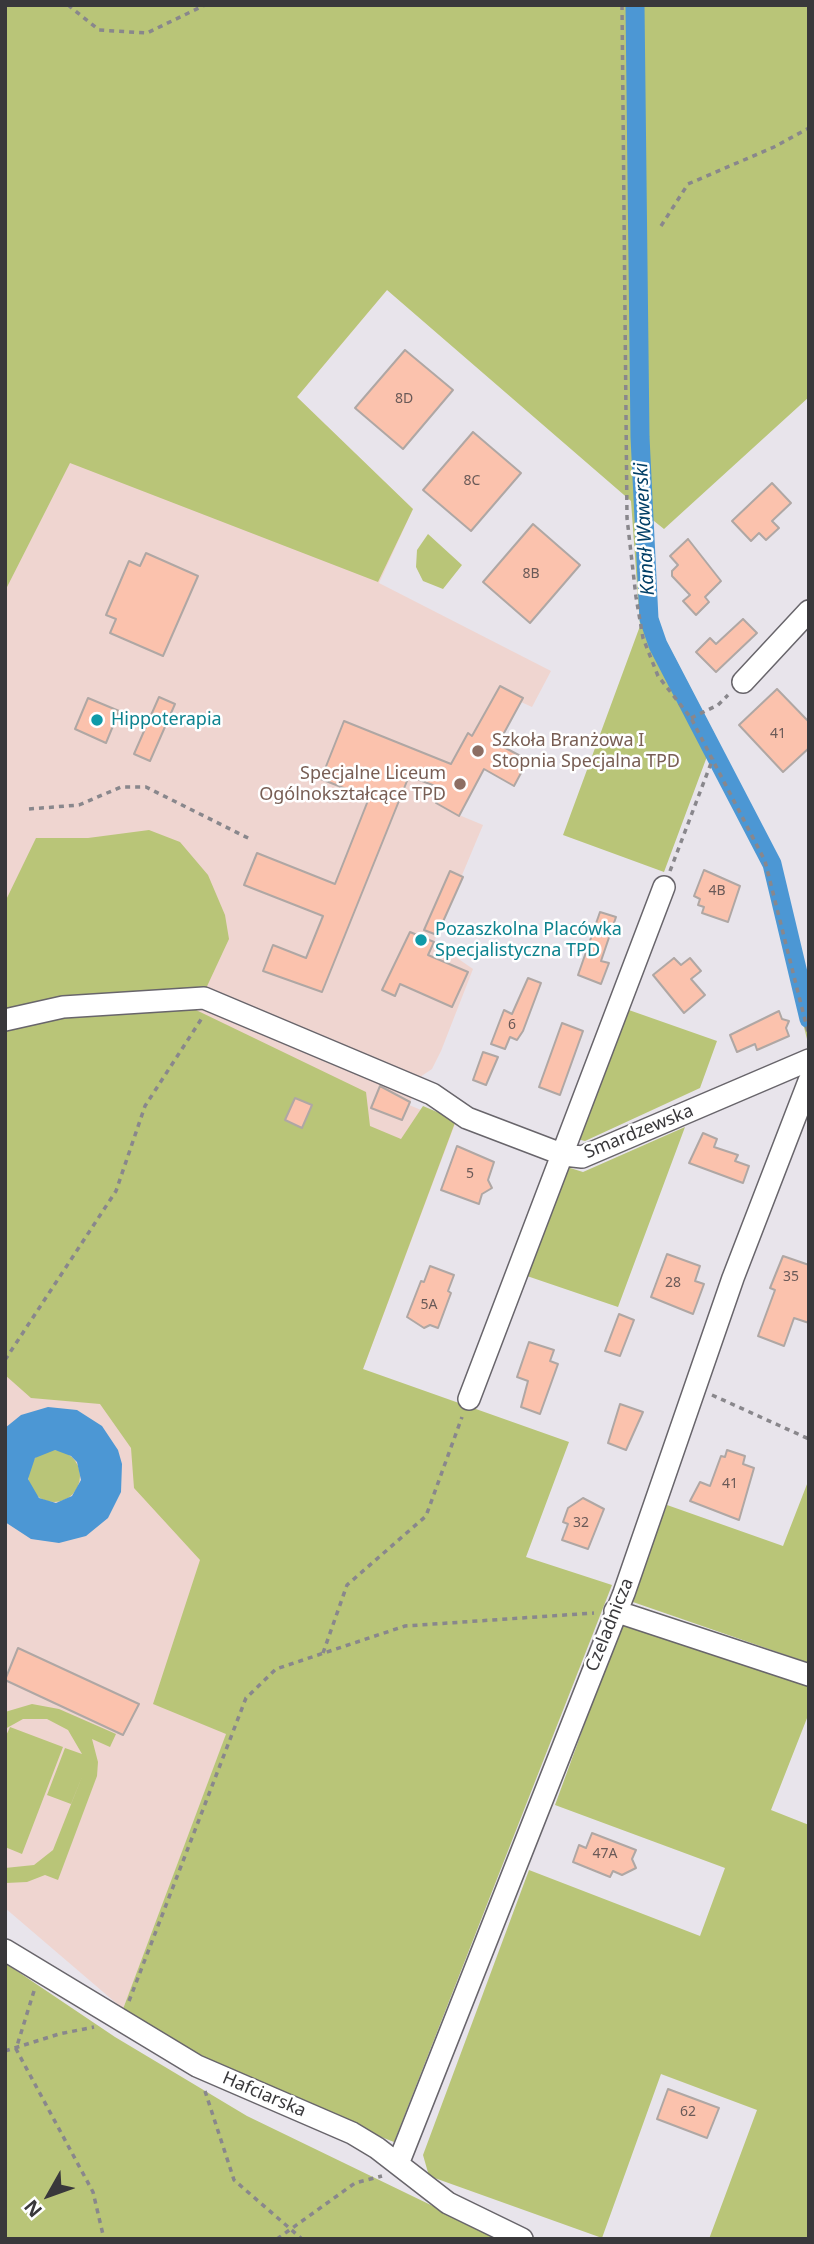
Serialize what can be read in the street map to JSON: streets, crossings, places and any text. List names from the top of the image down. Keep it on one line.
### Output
{"streets":{"street":["Smardzewska","Czeladnicza","Hafciarska"]},"crossings":[["Czeladnicza","Hafciarska"]],"water":["Kanał Wawerski"],"places":["Hippoterapia","Szkoła Branżowa I Stopnia Specjalna TPD","Specjalne Liceum Ogólnokształcące TPD","Pozaszkolna Placówka Specjalistyczna TPD"],"house_numbers":["8D","8C","8B","41","4B","6","5","35","28","5A","41","32","47A","62"],"north":"bottom left"}
